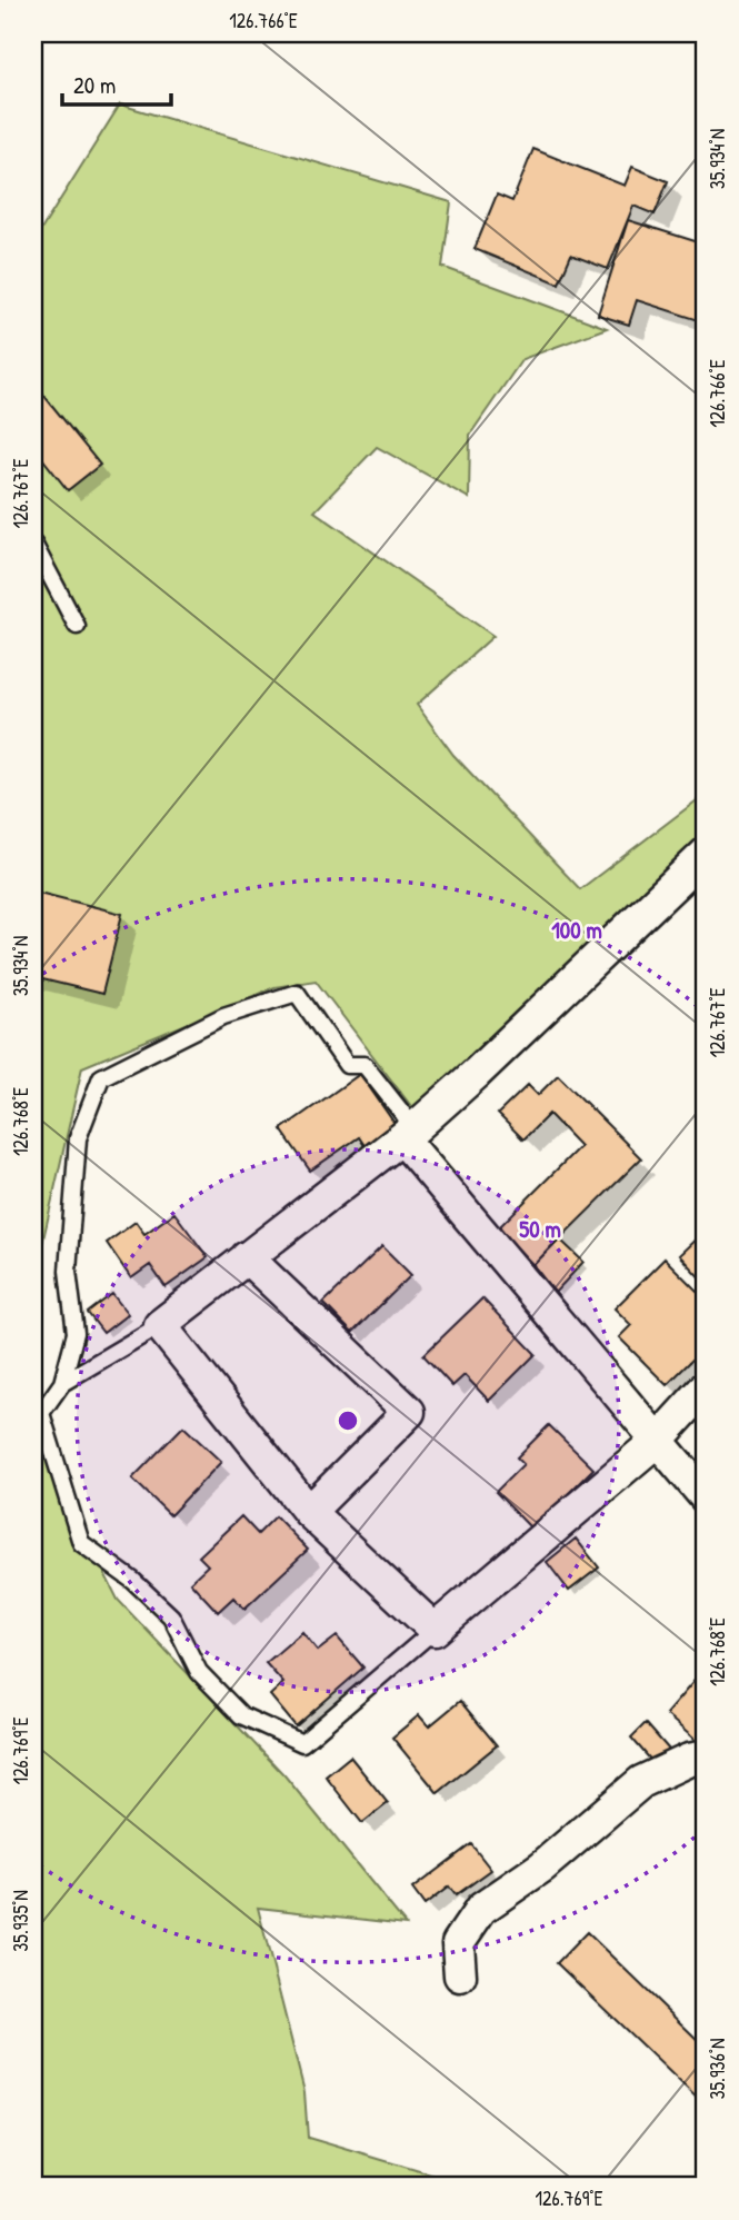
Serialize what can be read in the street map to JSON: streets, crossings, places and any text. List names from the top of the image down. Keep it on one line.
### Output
{"scale_bar":"20 m","coordinates":["126.766°E","35.934°N","126.767°E","126.768°E","126.769°E","35.935°N","35.936°N"],"rings":["100 m","50 m"]}
